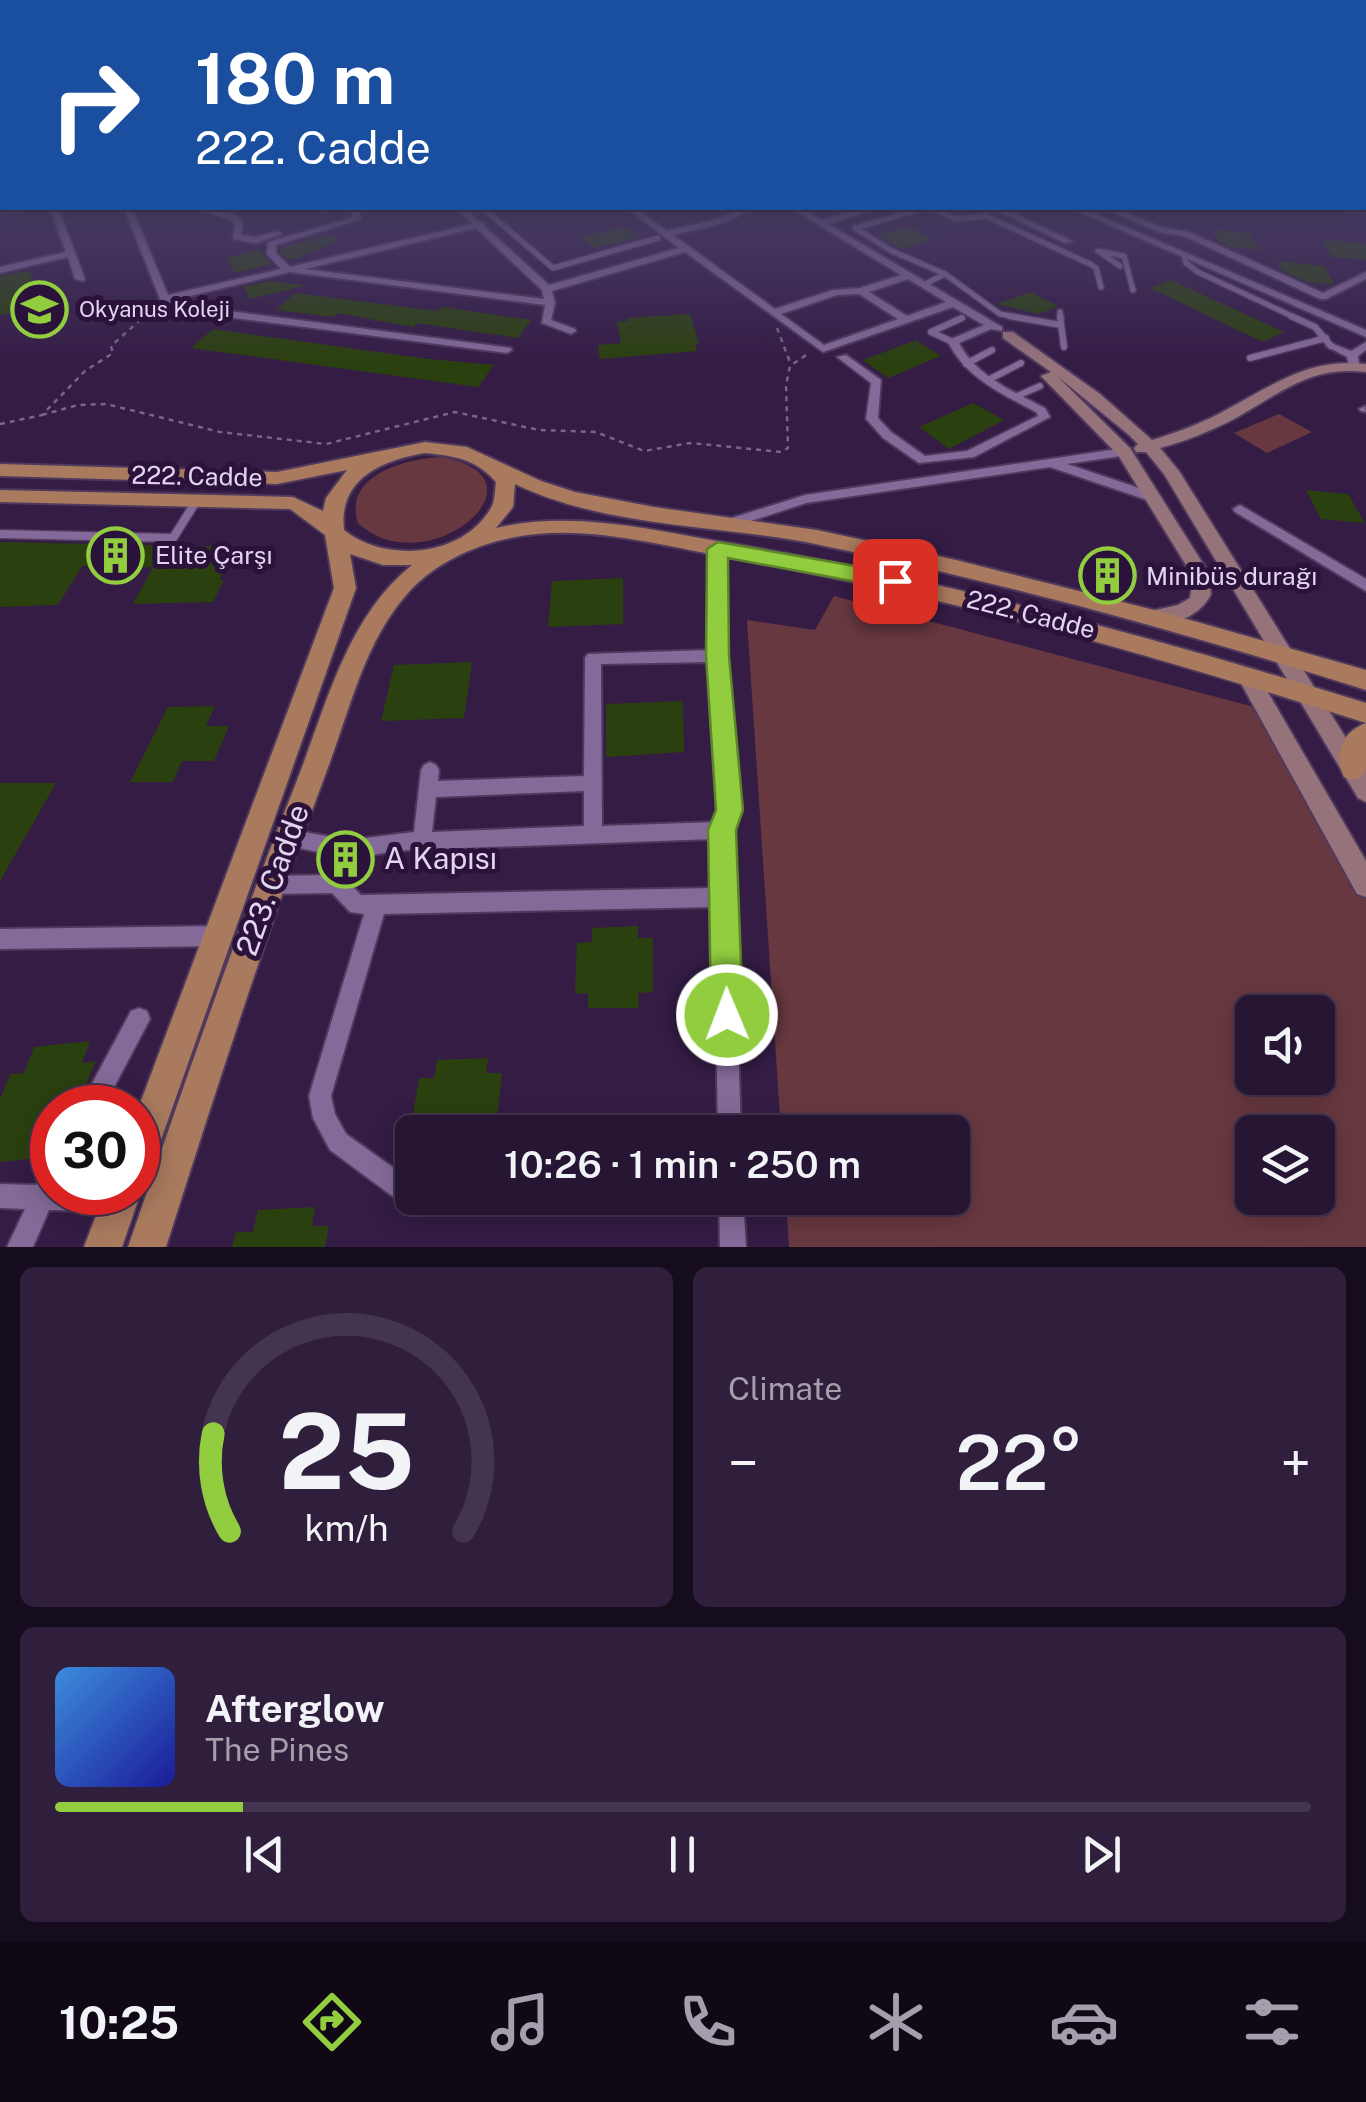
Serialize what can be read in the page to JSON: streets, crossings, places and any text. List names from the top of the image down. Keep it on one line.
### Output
{"streets":{"main road":["222. Cadde","223. Cadde"]},"crossings":[["222. Cadde","223. Cadde"]],"places":{"school or university":["Okyanus Koleji"],"building":["Elite Çarşı","Minibüs durağı","A Kapısı"]},"page":{"turn":["180 m","222. Cadde"],"limit":"30","trip":"10:26 · 1 min · 250 m","tile":"Climate","heat":["−","22°","+"],"song":["Afterglow","The Pines"],"tabs":"10:25","gauge":["25","km/h"]}}
